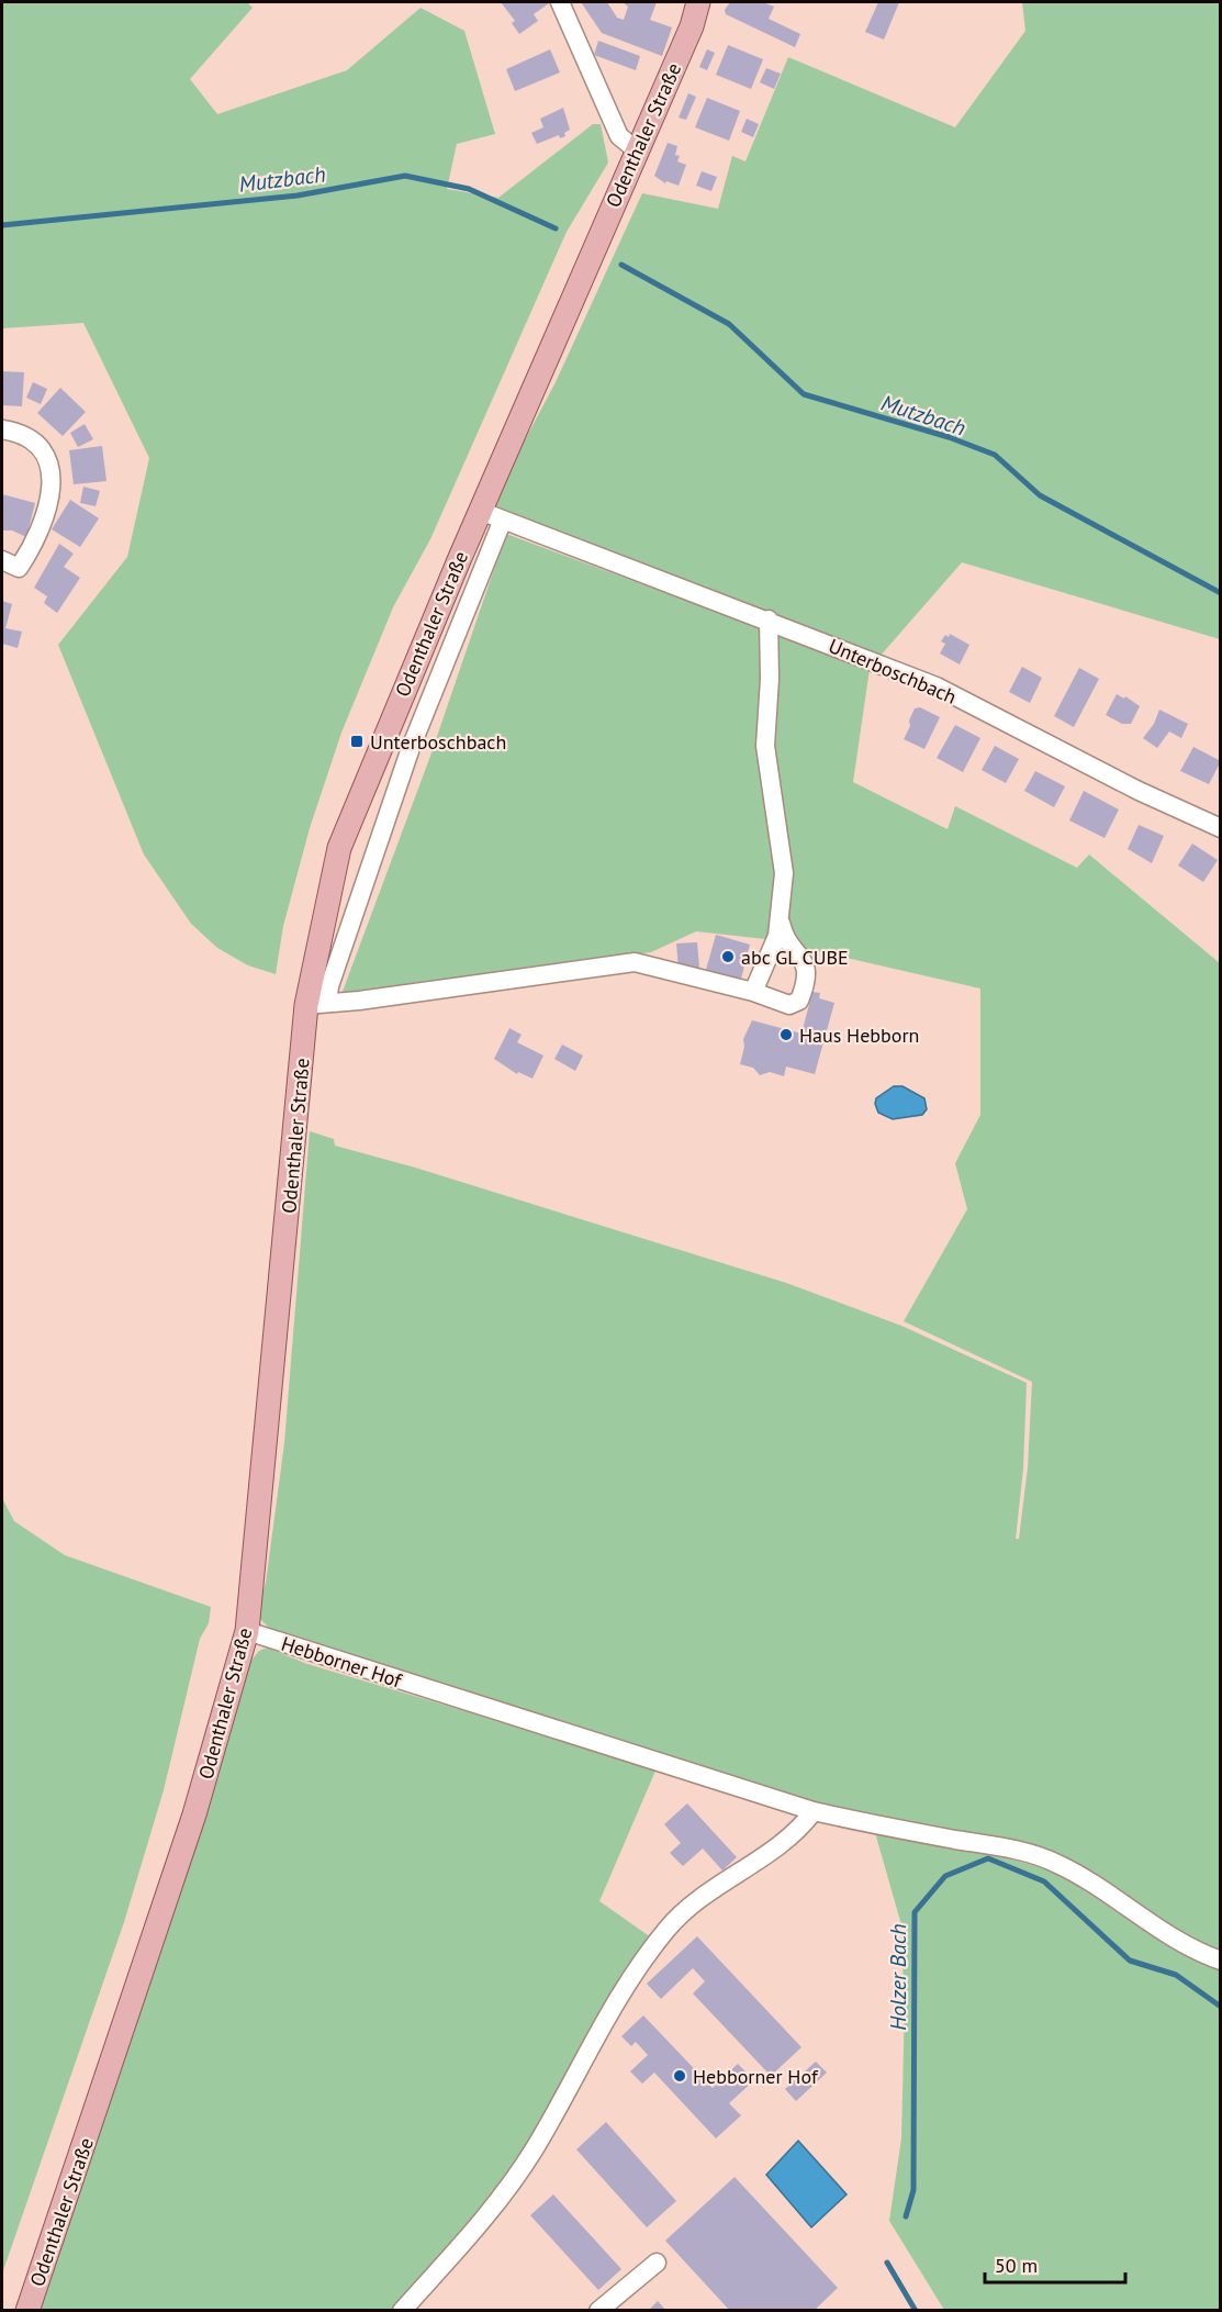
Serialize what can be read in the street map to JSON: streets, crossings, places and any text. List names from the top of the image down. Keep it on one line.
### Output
{"streets":{"main road":["Odenthaler Straße"],"street":["Unterboschbach","Hebborner Hof"]},"crossings":[["Odenthaler Straße","Unterboschbach"],["Odenthaler Straße","Hebborner Hof"]],"water":["Mutzbach","Holzer Bach"],"places":{"transit":["Unterboschbach"],"other":["abc GL CUBE","Haus Hebborn","Hebborner Hof"]},"scale_bar":"50 m"}
